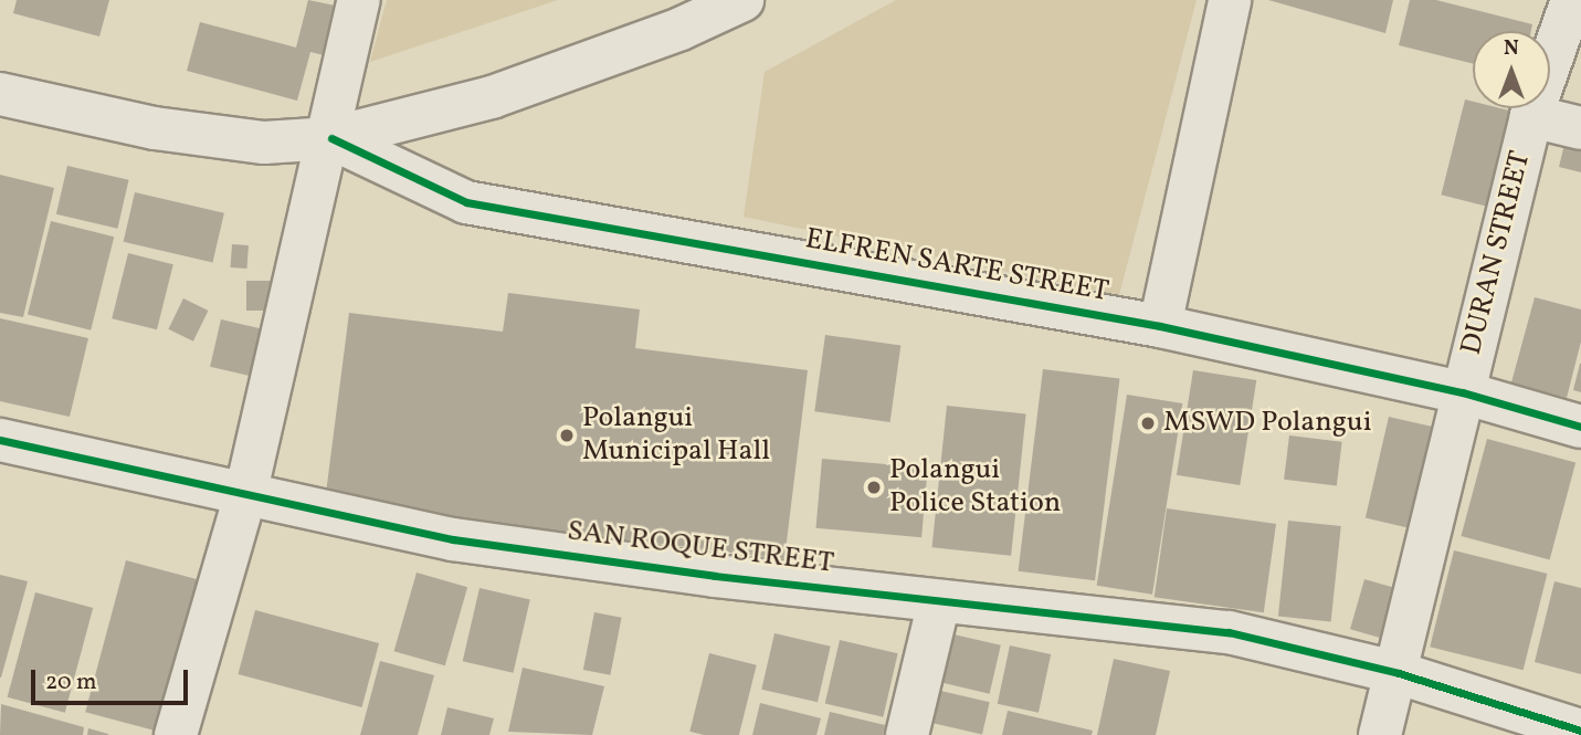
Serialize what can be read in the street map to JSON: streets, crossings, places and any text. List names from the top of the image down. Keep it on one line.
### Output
{"streets":{"street":["DURAN STREET","ELFREN SARTE STREET","SAN ROQUE STREET"]},"crossings":[["DURAN STREET","ELFREN SARTE STREET"],["DURAN STREET","SAN ROQUE STREET"]],"places":["MSWD Polangui","Polangui Municipal Hall","Polangui Police Station"],"scale_bar":"20 m","north":"top"}
